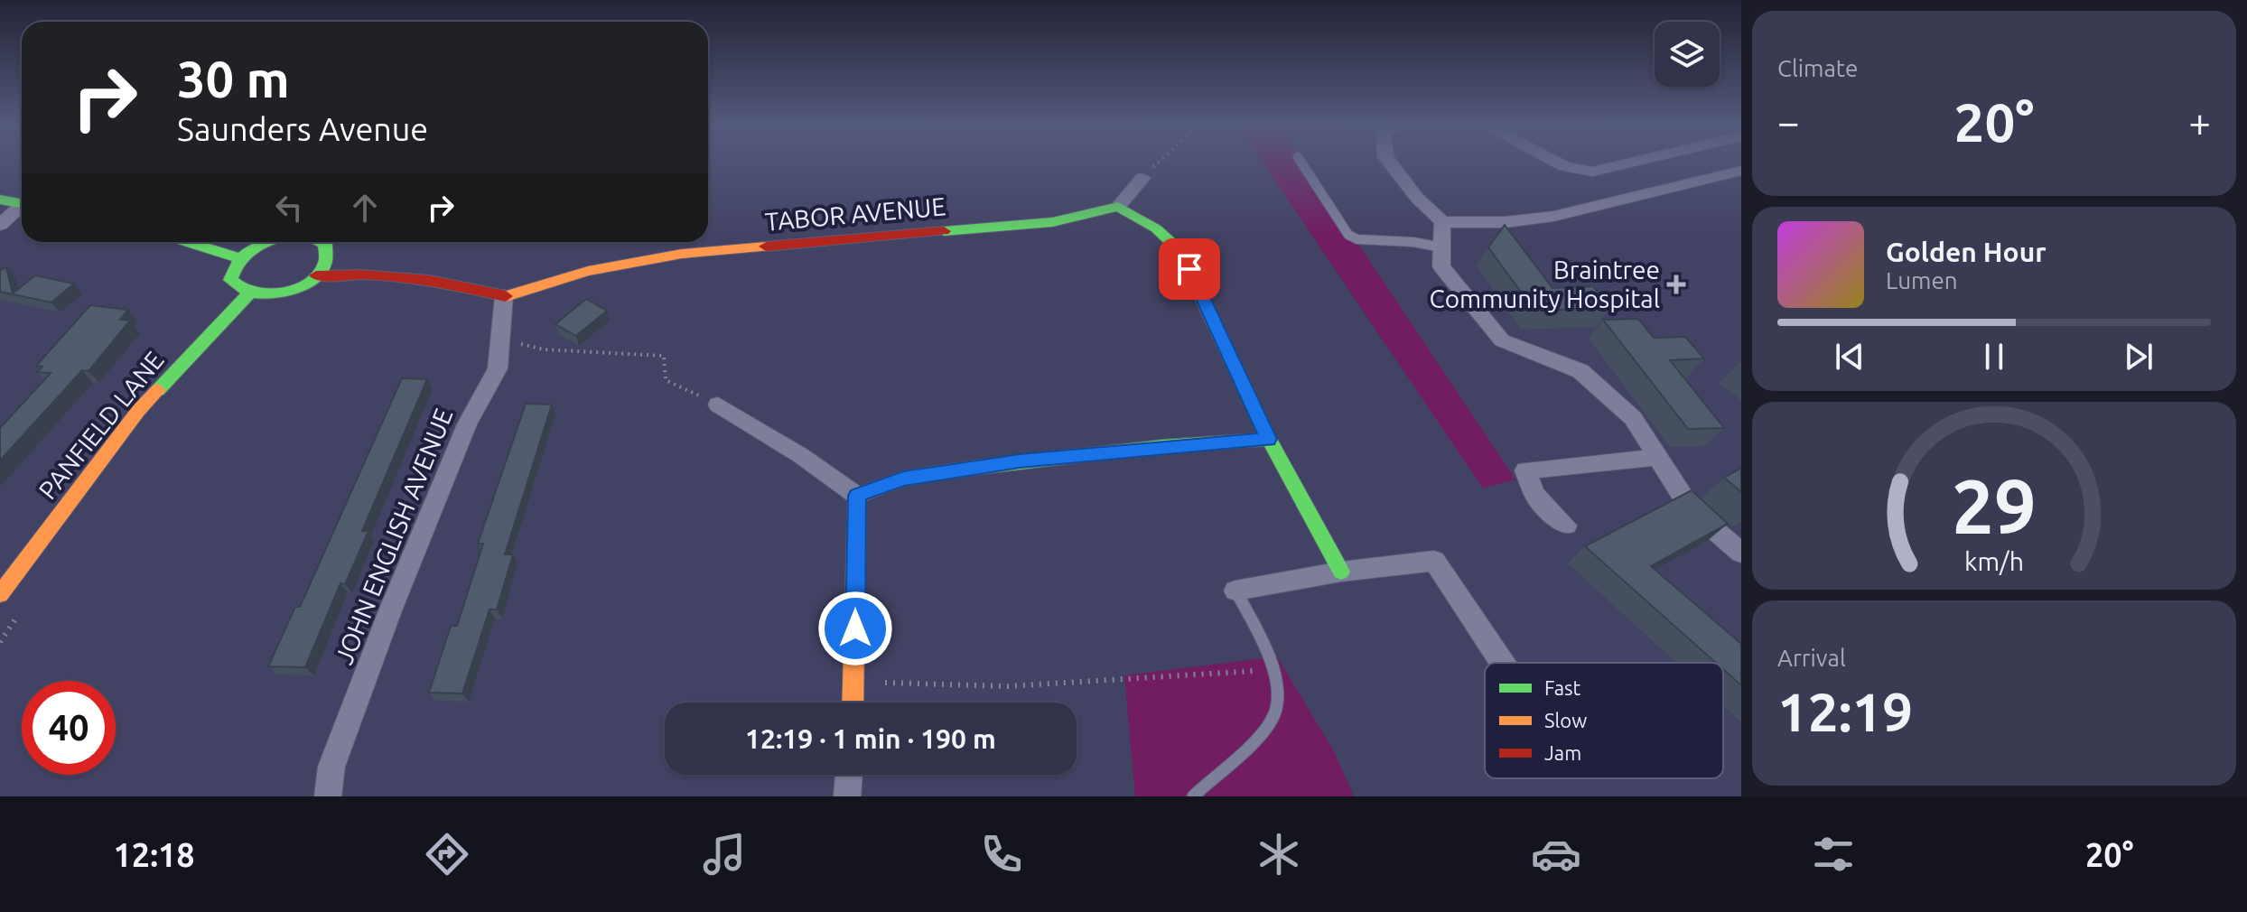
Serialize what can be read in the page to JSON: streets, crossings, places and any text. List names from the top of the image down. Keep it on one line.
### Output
{"streets":{"street":["TABOR AVENUE","PANFIELD LANE","JOHN ENGLISH AVENUE"]},"crossings":[["TABOR AVENUE","JOHN ENGLISH AVENUE"]],"places":{"health":["Braintree Community Hospital"]},"legend":["Fast","Slow","Jam"],"page":{"tile":["Climate",["Arrival","12:19"]],"turn":["30 m","Saunders Avenue"],"heat":["−","20°","+"],"song":["Golden Hour","Lumen"],"limit":"40","trip":"12:19 · 1 min · 190 m","tabs":["12:18","20°"],"gauge":["29","km/h"]}}
